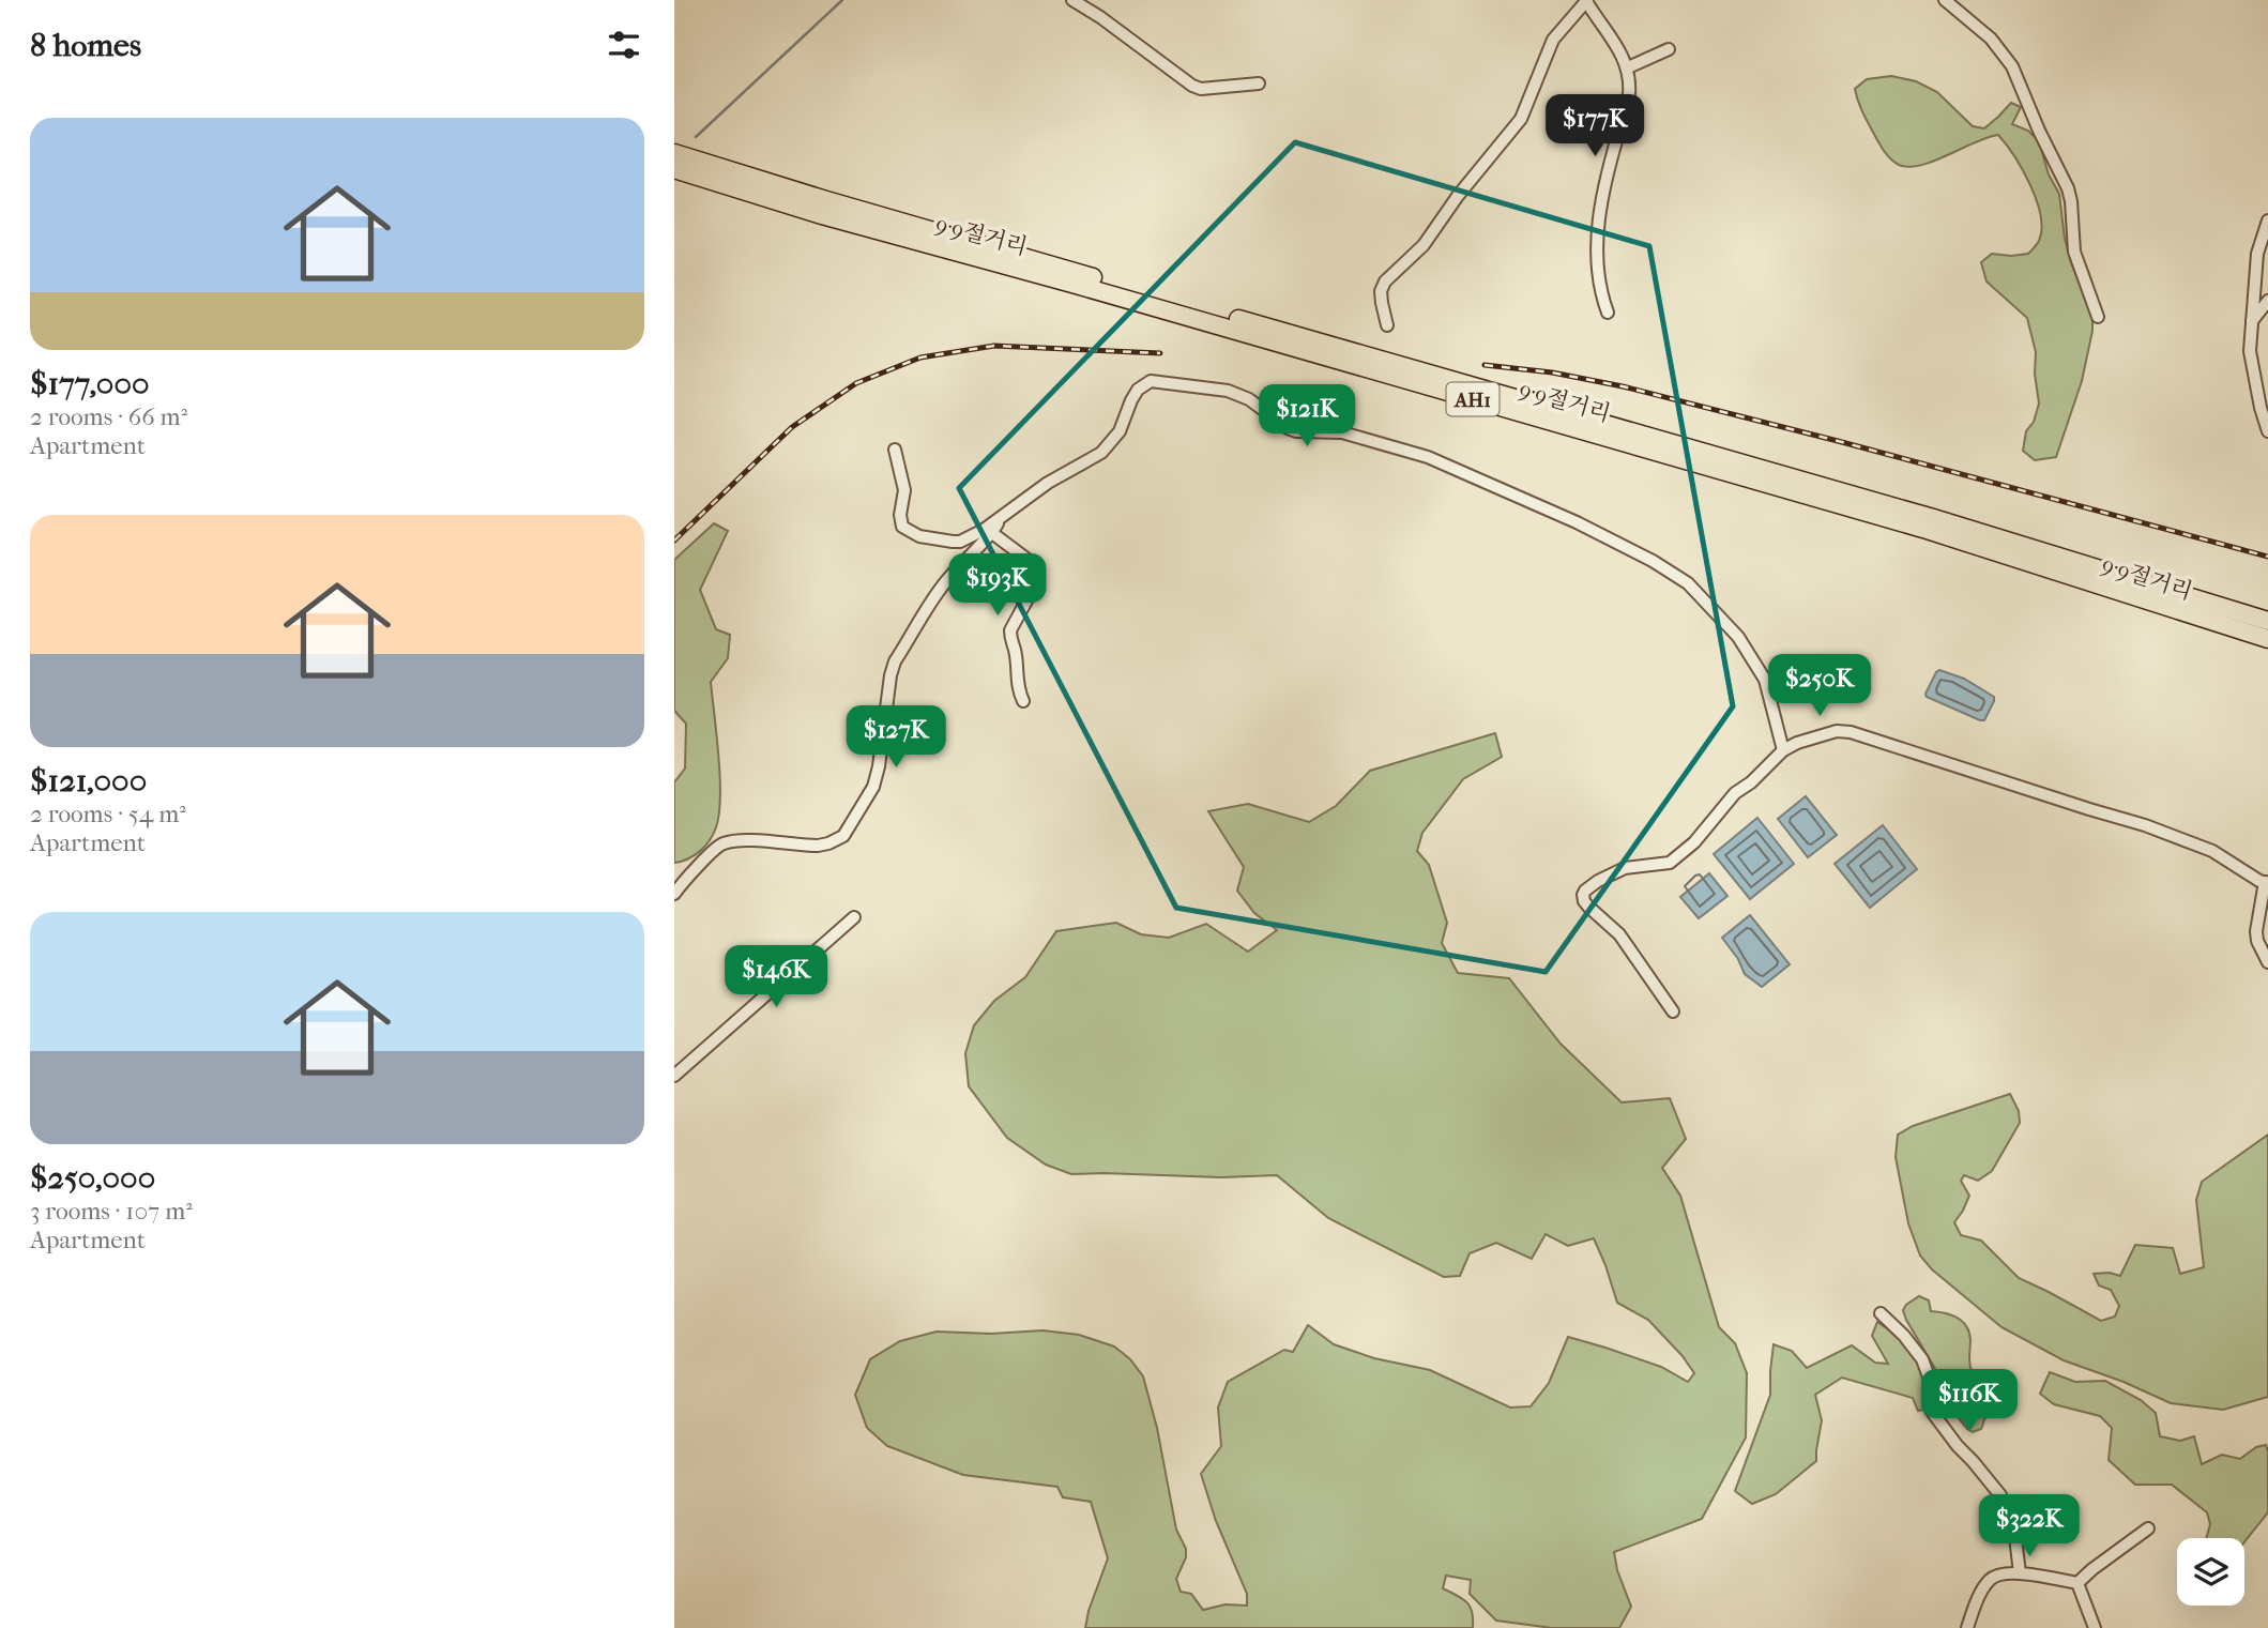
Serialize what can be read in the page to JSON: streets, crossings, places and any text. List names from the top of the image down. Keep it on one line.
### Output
{"streets":{"highway":["9·9절거리","AH1"]},"page":{"heading":"8 homes","list":[{"name":"$177,000","note":"2 rooms · 66 m² · Apartment"},{"name":"$121,000","note":"2 rooms · 54 m² · Apartment"},{"name":"$250,000","note":"3 rooms · 107 m² · Apartment"}],"price":["$177K","$121K","$193K","$250K","$127K","$146K","$116K","$322K"]}}
